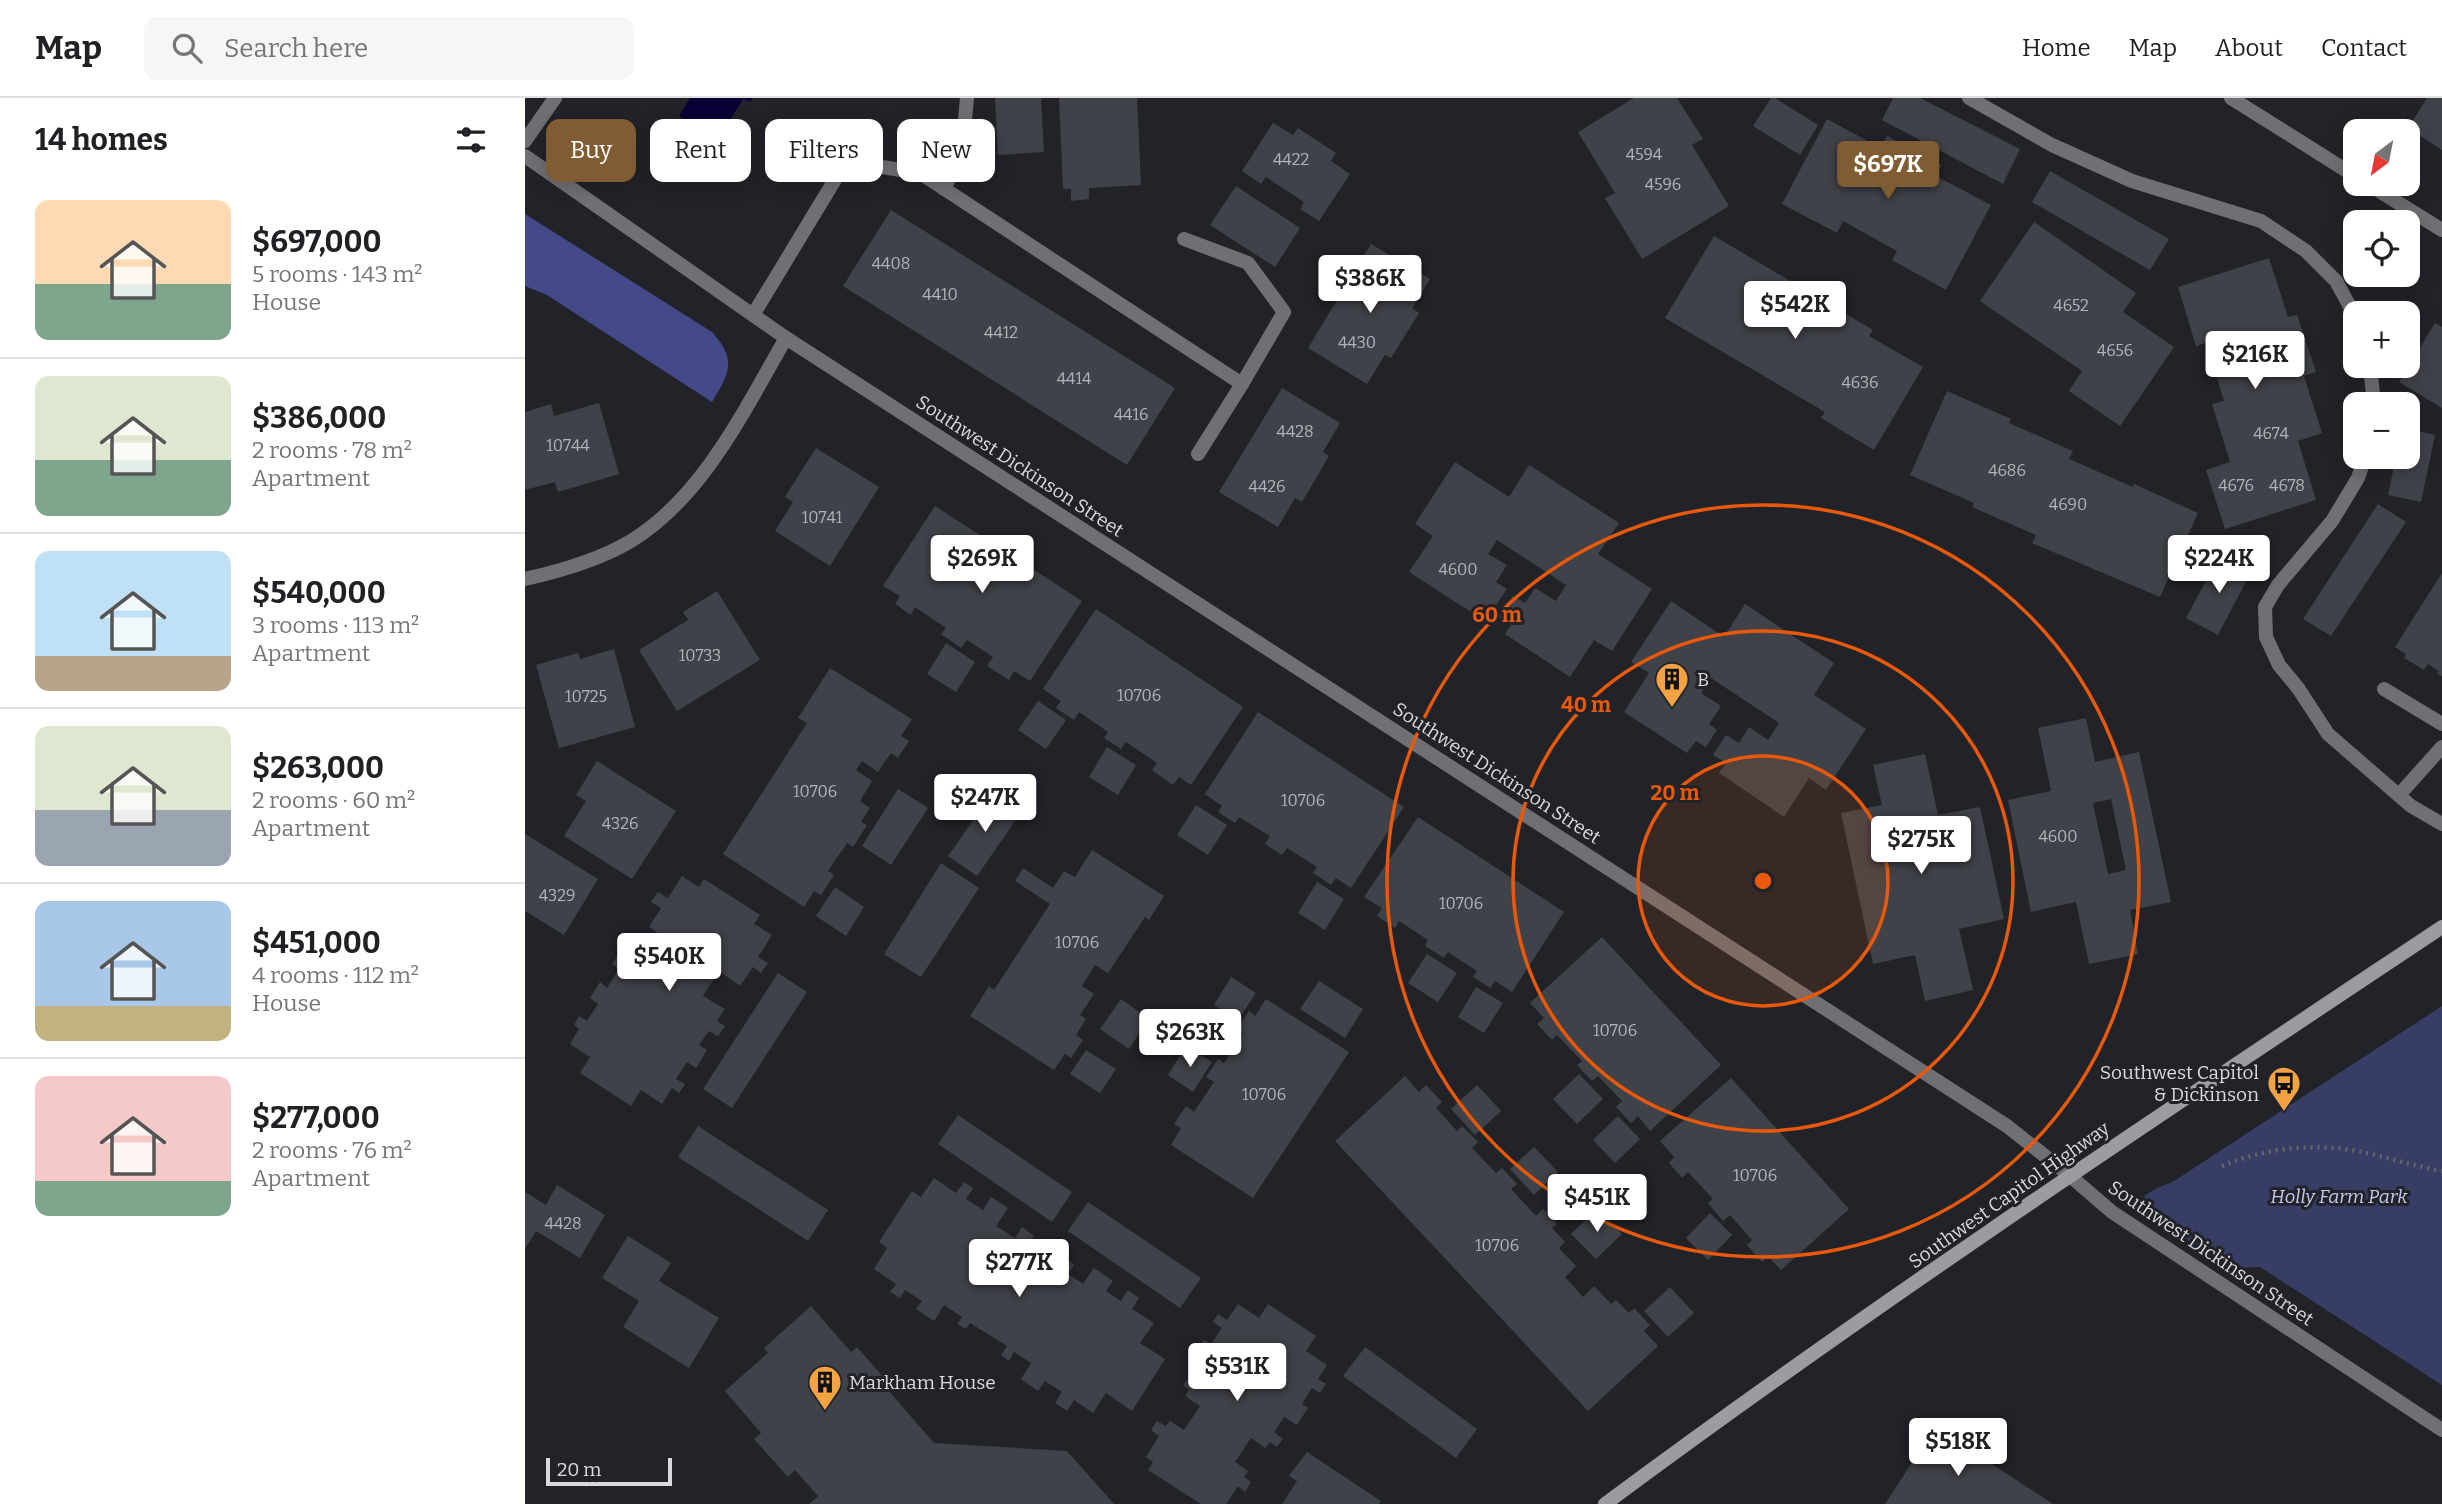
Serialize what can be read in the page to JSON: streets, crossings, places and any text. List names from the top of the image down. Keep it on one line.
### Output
{"streets":{"main road":["Southwest Capitol Highway"],"street":["Southwest Dickinson Street"]},"crossings":[["Southwest Dickinson Street","Southwest Capitol Highway"]],"parks":["Holly Farm Park"],"places":{"building":["B","Markham House"],"bus stop":["Southwest Capitol & Dickinson"]},"house_numbers":["4594","4422","4596","4408","4410","4652","4412","4430","4656","4414","4636","4416","4428","4674","10744","4686","4676","4678","4426","4690","10741","4600","10733","10706","10725","10706","10706","4326","4600","4329","10706","10706","10706","10706","10706","4428","10706"],"scale_bar":"20 m","north":"bottom left","page":{"header":"Map","search":"Search here","nav":["Home","Map","About","Contact"],"heading":"14 homes","map_buttons":["+","−"],"chip":["Buy","Rent","Filters","New"],"price":["$697K","$386K","$542K","$216K","$269K","$224K","$247K","$275K","$540K","$263K","$451K","$277K","$531K","$518K"],"list":[{"name":"$697,000","note":"5 rooms · 143 m² · House"},{"name":"$386,000","note":"2 rooms · 78 m² · Apartment"},{"name":"$540,000","note":"3 rooms · 113 m² · Apartment"},{"name":"$263,000","note":"2 rooms · 60 m² · Apartment"},{"name":"$451,000","note":"4 rooms · 112 m² · House"},{"name":"$277,000","note":"2 rooms · 76 m² · Apartment"}],"scale":"20 m"},"rings":["60 m","40 m","20 m"]}
